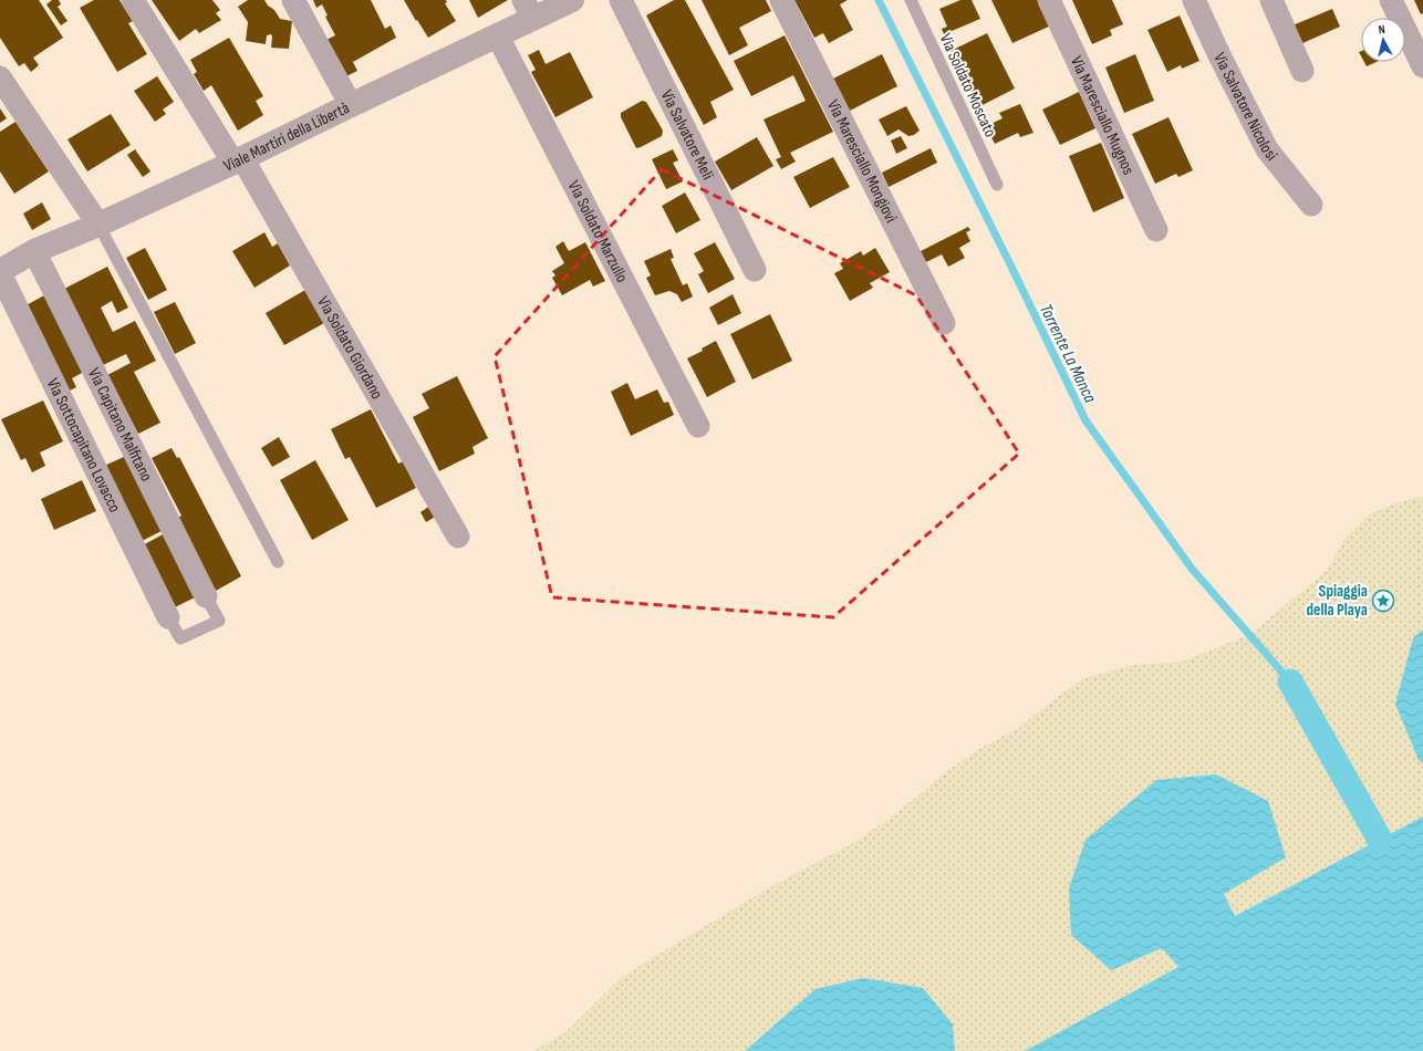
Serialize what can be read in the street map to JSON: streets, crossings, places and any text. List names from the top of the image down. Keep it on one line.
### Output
{"streets":{"street":["Via Salvatore Nicolosi","Via Maresciallo Mugnos","Via Salvatore Meli","Viale Martiri della Libertà","Via Maresciallo Mongiovì","Via Soldato Marzullo","Via Soldato Giordano","Via Capitano Malfitano","Via Sottocapitano Lovacco"],"lane":["Via Soldato Moscato"]},"crossings":[["Viale Martiri della Libertà","Via Soldato Marzullo"],["Viale Martiri della Libertà","Via Soldato Giordano"],["Viale Martiri della Libertà","Via Capitano Malfitano"],["Viale Martiri della Libertà","Via Sottocapitano Lovacco"]],"water":["Torrente La Manca"],"places":{"place":["Spiaggia della Playa"]},"north":"top"}
